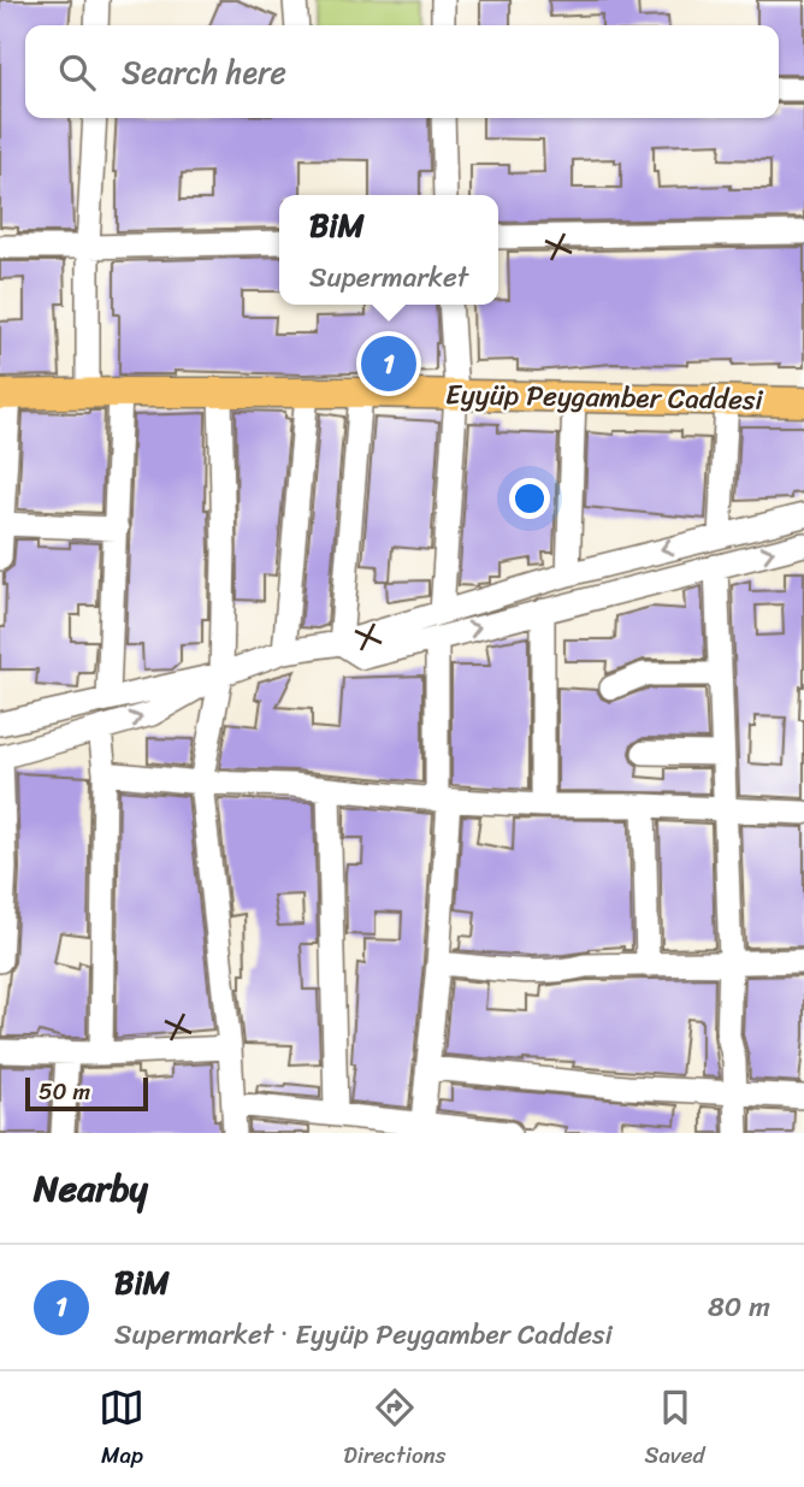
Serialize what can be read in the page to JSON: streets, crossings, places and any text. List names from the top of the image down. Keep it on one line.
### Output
{"streets":{"main road":["Eyyüp Peygamber Caddesi"]},"scale_bar":"50 m","page":{"search":"Search here","popup":["BiM","Supermarket"],"pins":"1","scale":"50 m","heading":"Nearby","list":[{"mark":"1","name":"BiM","note":"Supermarket · Eyyüp Peygamber Caddesi","value":"80 m"}],"nav":["Map","Directions","Saved"]}}
